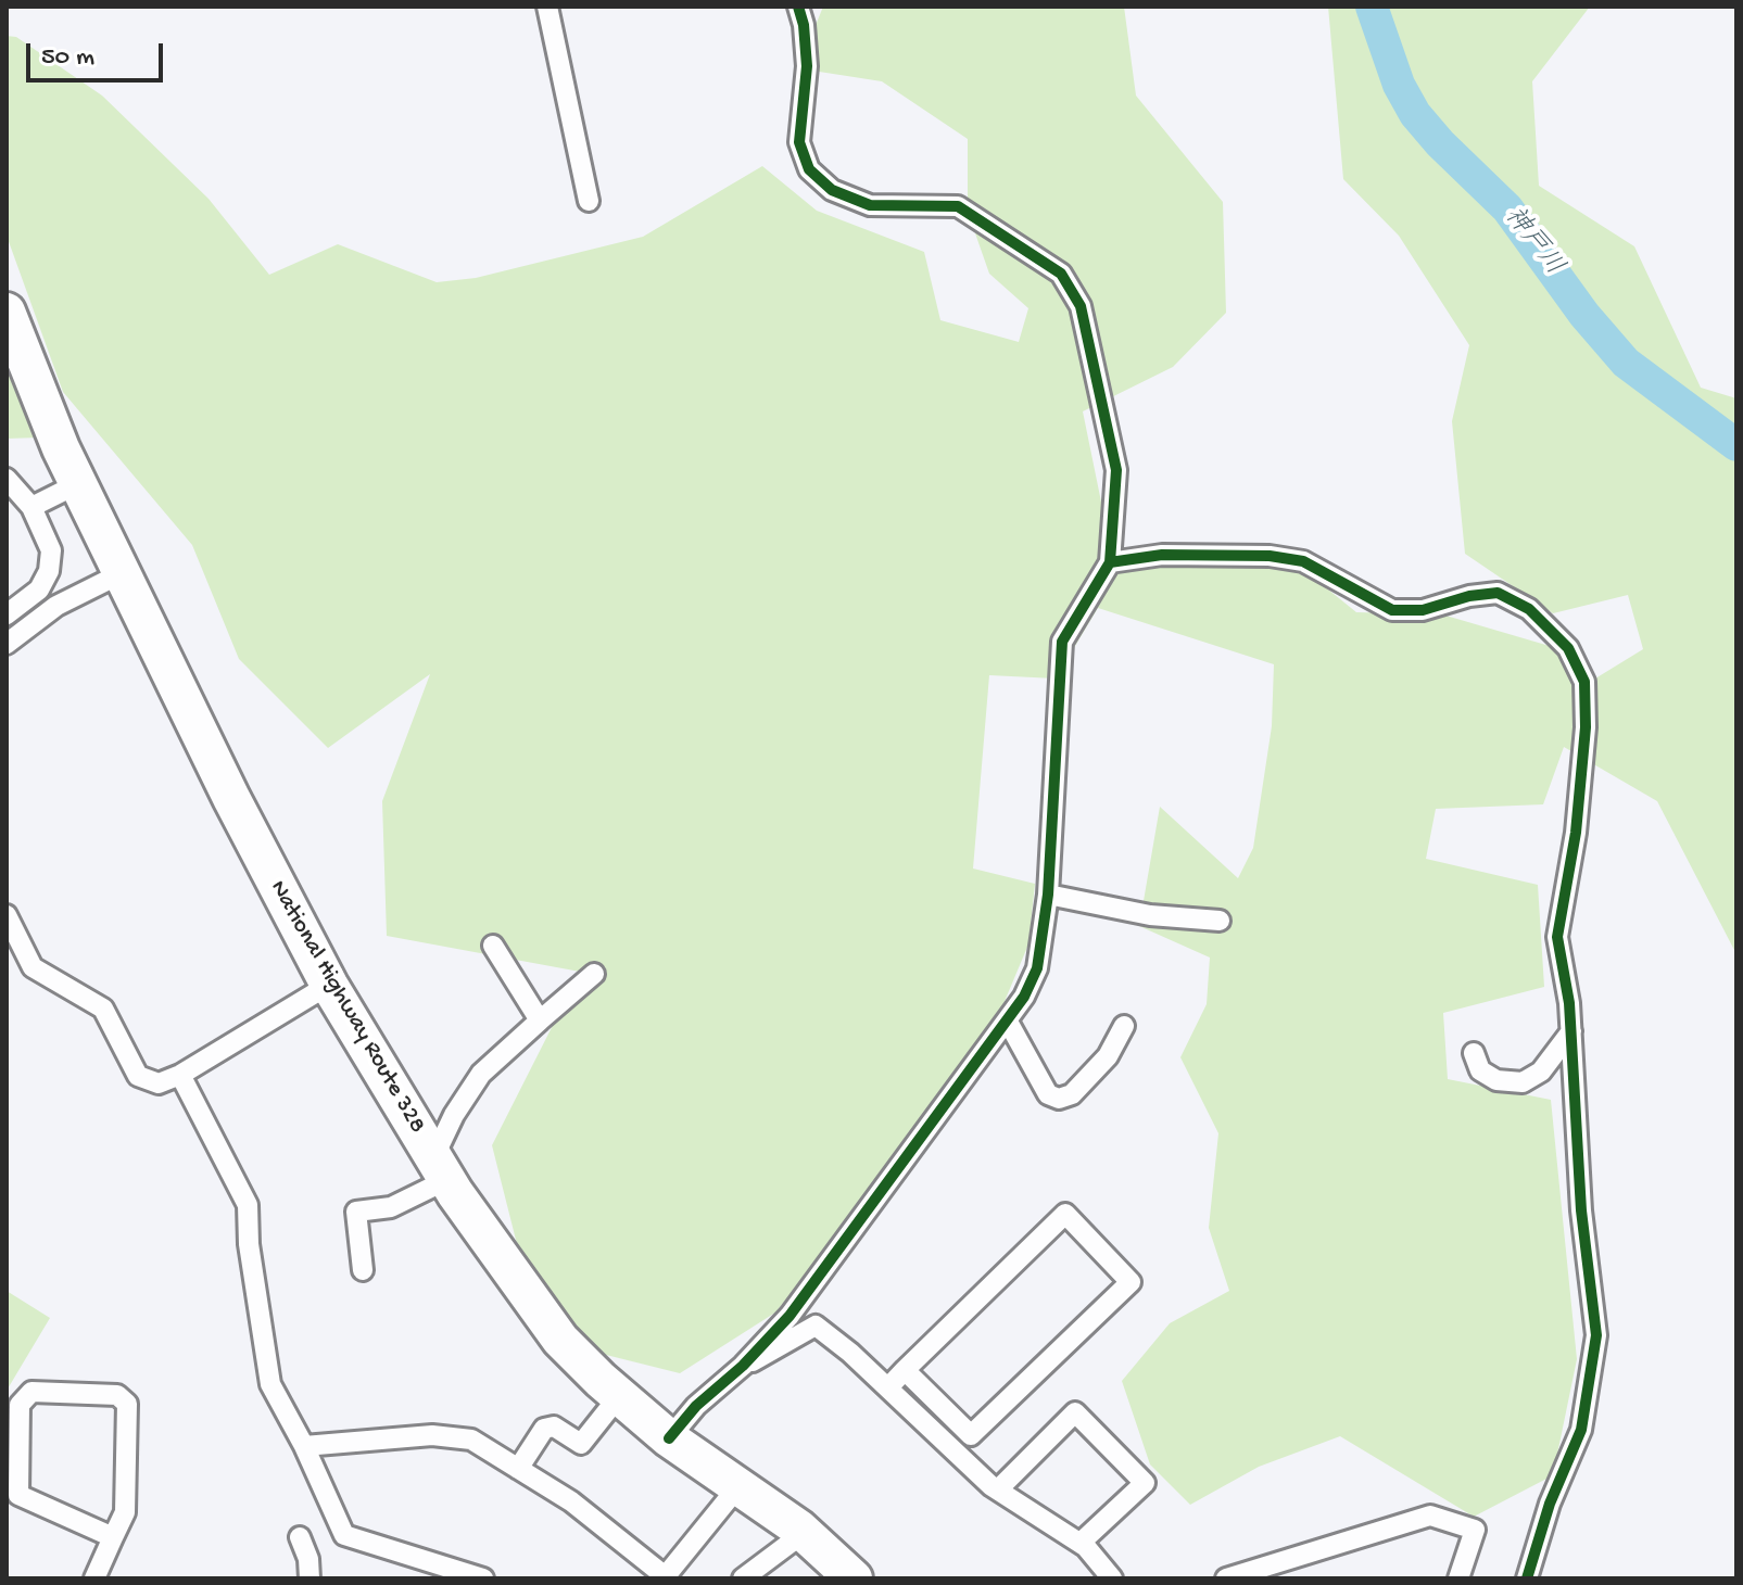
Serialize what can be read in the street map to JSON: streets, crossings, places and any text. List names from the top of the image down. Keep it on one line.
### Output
{"streets":{"highway":["National Highway Route 328"]},"water":["神戸川"],"scale_bar":"50 m"}
